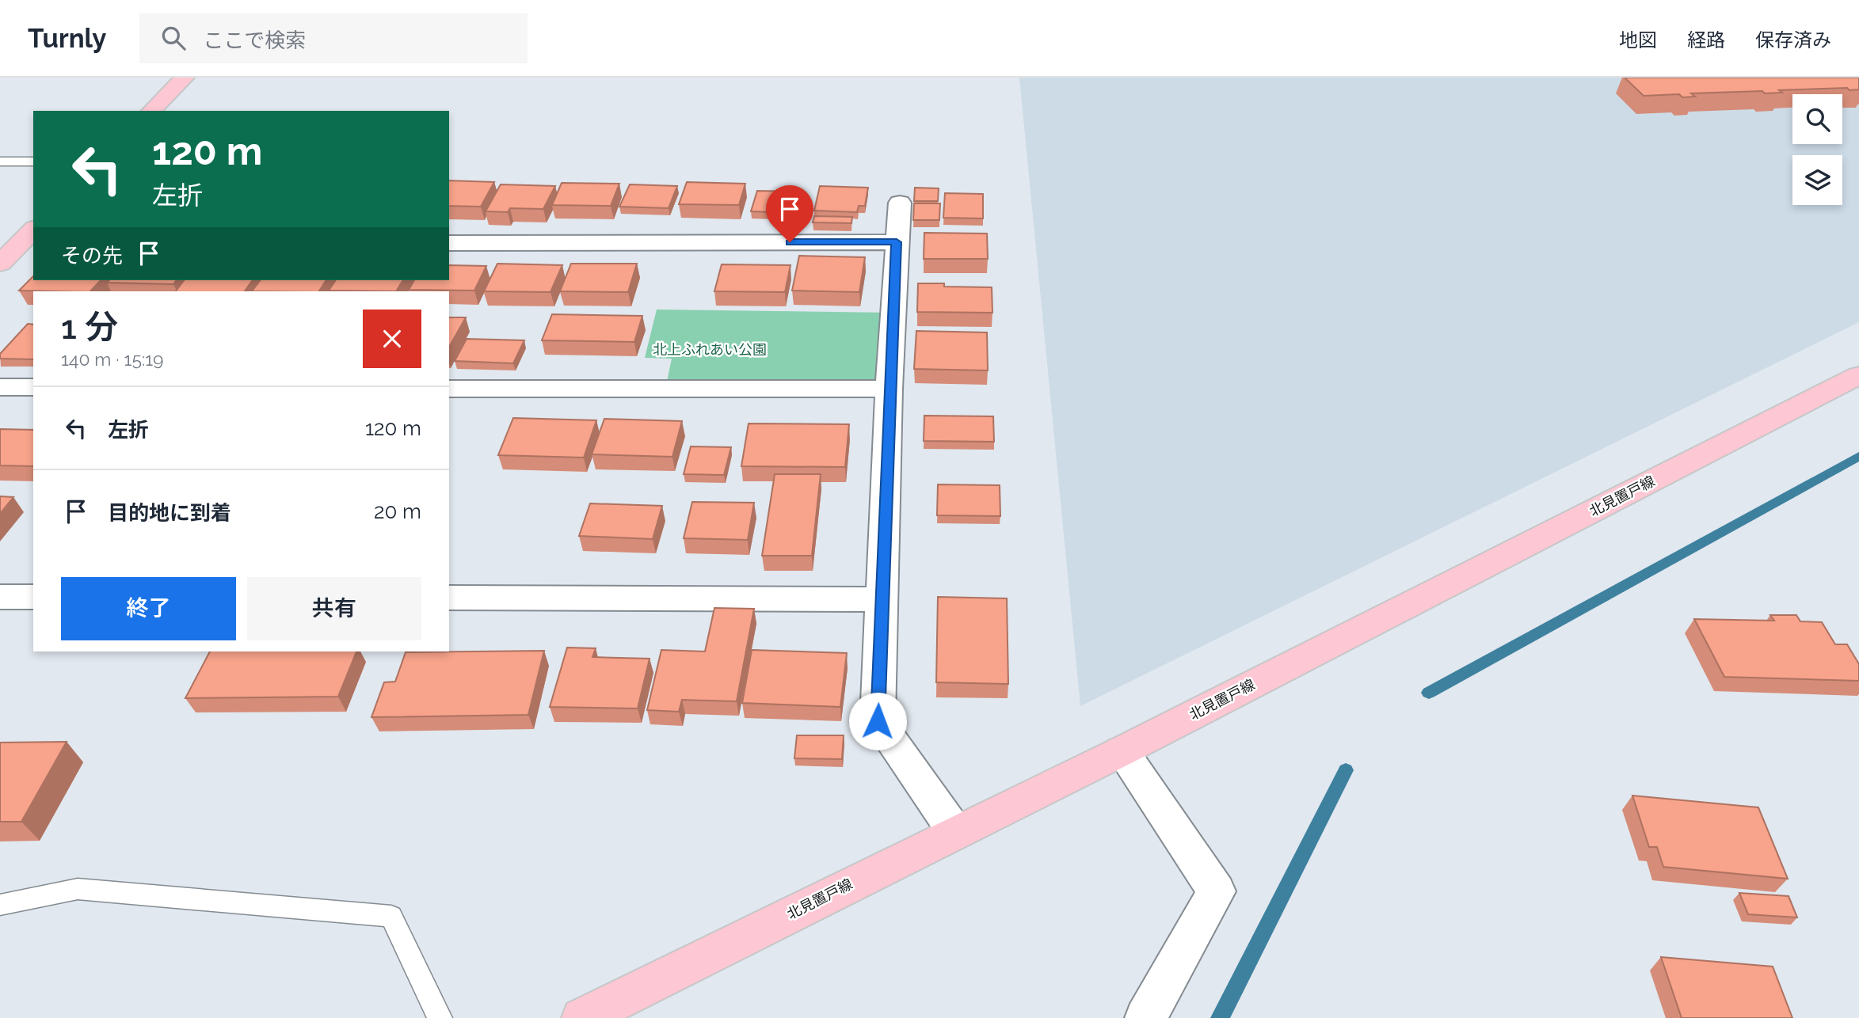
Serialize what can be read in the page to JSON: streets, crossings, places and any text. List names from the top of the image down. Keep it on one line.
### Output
{"streets":{"main road":["北見置戸線"]},"parks":["北上ふれあい公園"],"page":{"header":"Turnly","search":"ここで検索","nav":["地図","経路","保存済み"],"turn":["120 m","左折"],"then":"その先","heading":["1 分","140 m · 15:19"],"list":[{"name":"左折","value":"120 m"},{"name":"目的地に到着","value":"20 m"}],"buttons":["終了","共有"]}}
